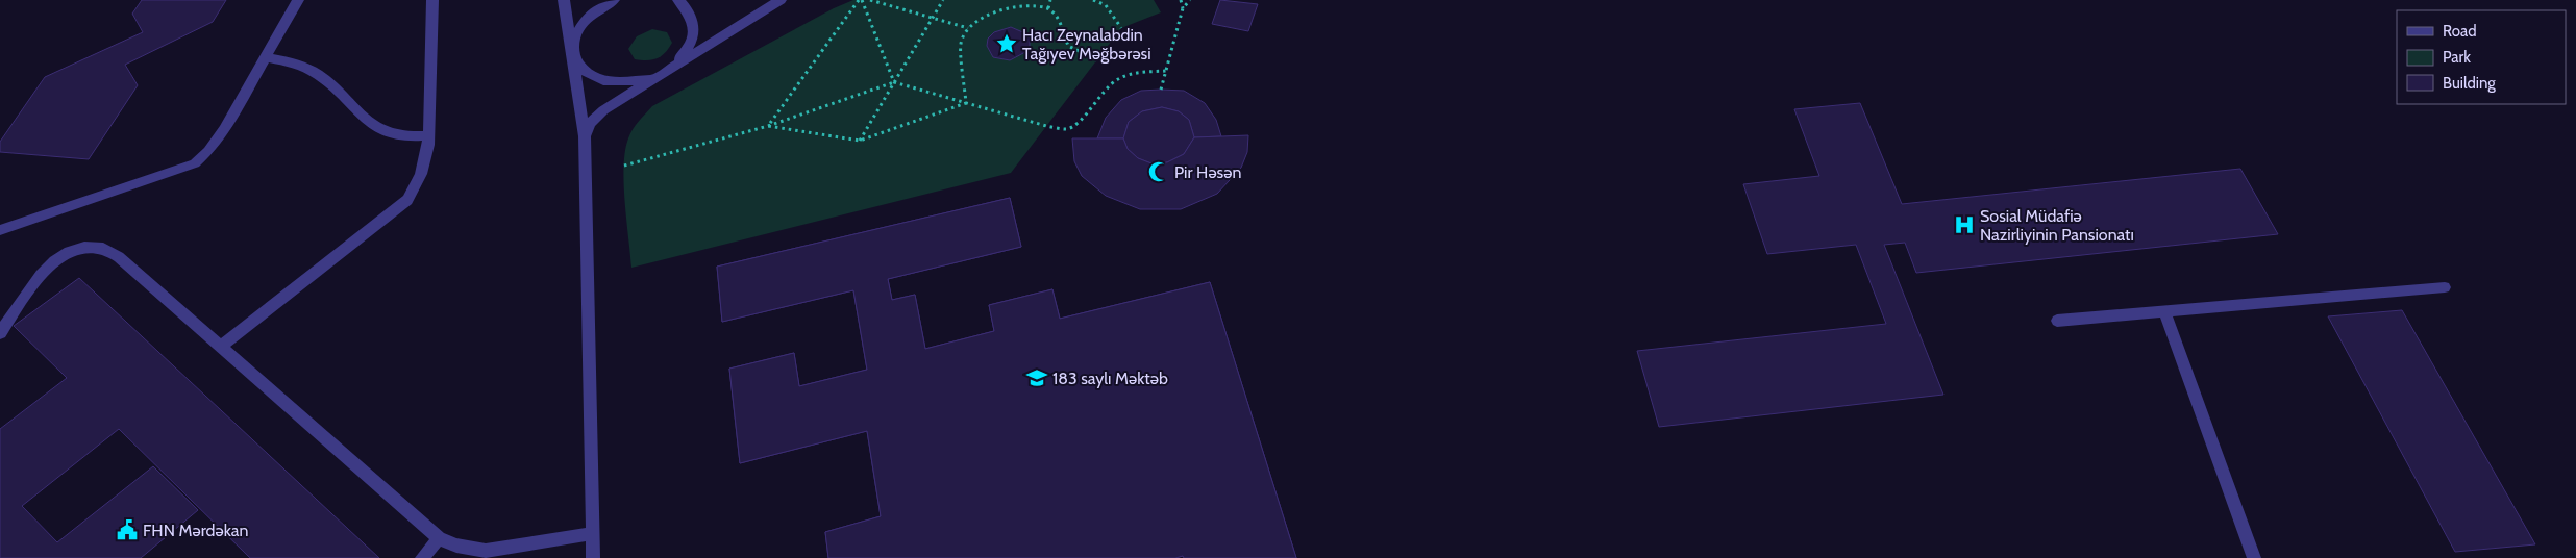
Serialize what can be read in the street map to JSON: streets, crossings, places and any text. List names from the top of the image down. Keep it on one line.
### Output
{"places":{"place":["Hacı Zeynalabdin Tağıyev Məğbərəsi"],"mosque":["Pir Həsən"],"hospital":["Sosial Müdafiə Nazirliyinin Pansionatı"],"school or university":["183 saylı Məktəb"],"public building":["FHN Mərdəkan"]},"legend":["Road","Park","Building"]}
